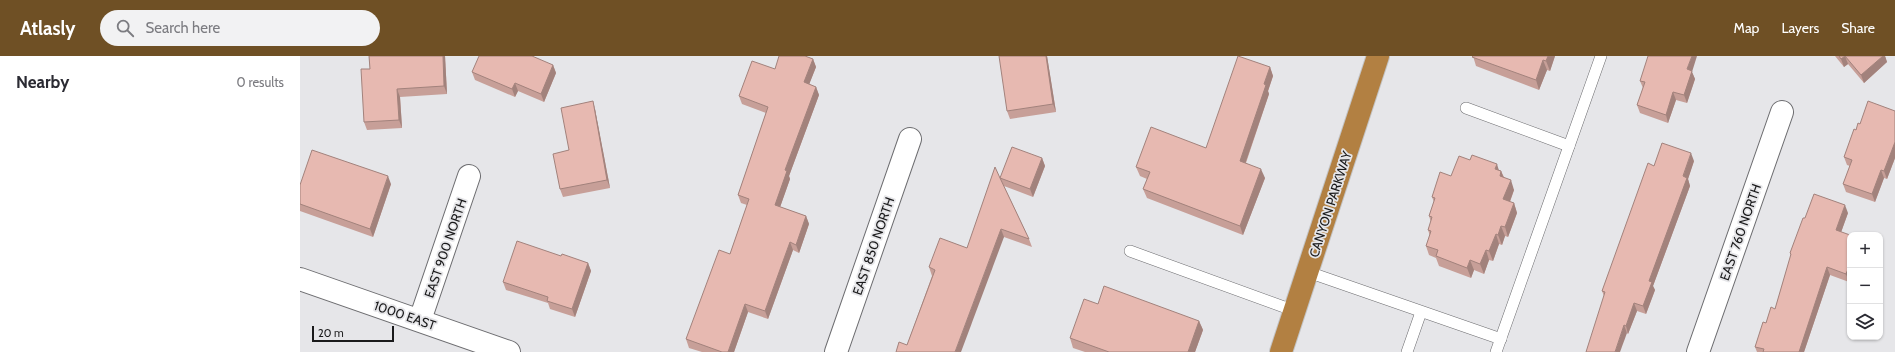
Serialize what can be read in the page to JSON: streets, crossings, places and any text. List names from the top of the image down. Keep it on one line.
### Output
{"streets":{"highway":["CANYON PARKWAY"],"street":["EAST 760 NORTH","EAST 850 NORTH","EAST 900 NORTH","1000 EAST"]},"crossings":[["EAST 900 NORTH","1000 EAST"]],"scale_bar":"20 m","page":{"header":"Atlasly","search":"Search here","nav":["Map","Layers","Share"],"heading":["Nearby","0 results"],"map_buttons":["+","−"],"scale":"20 m"}}
